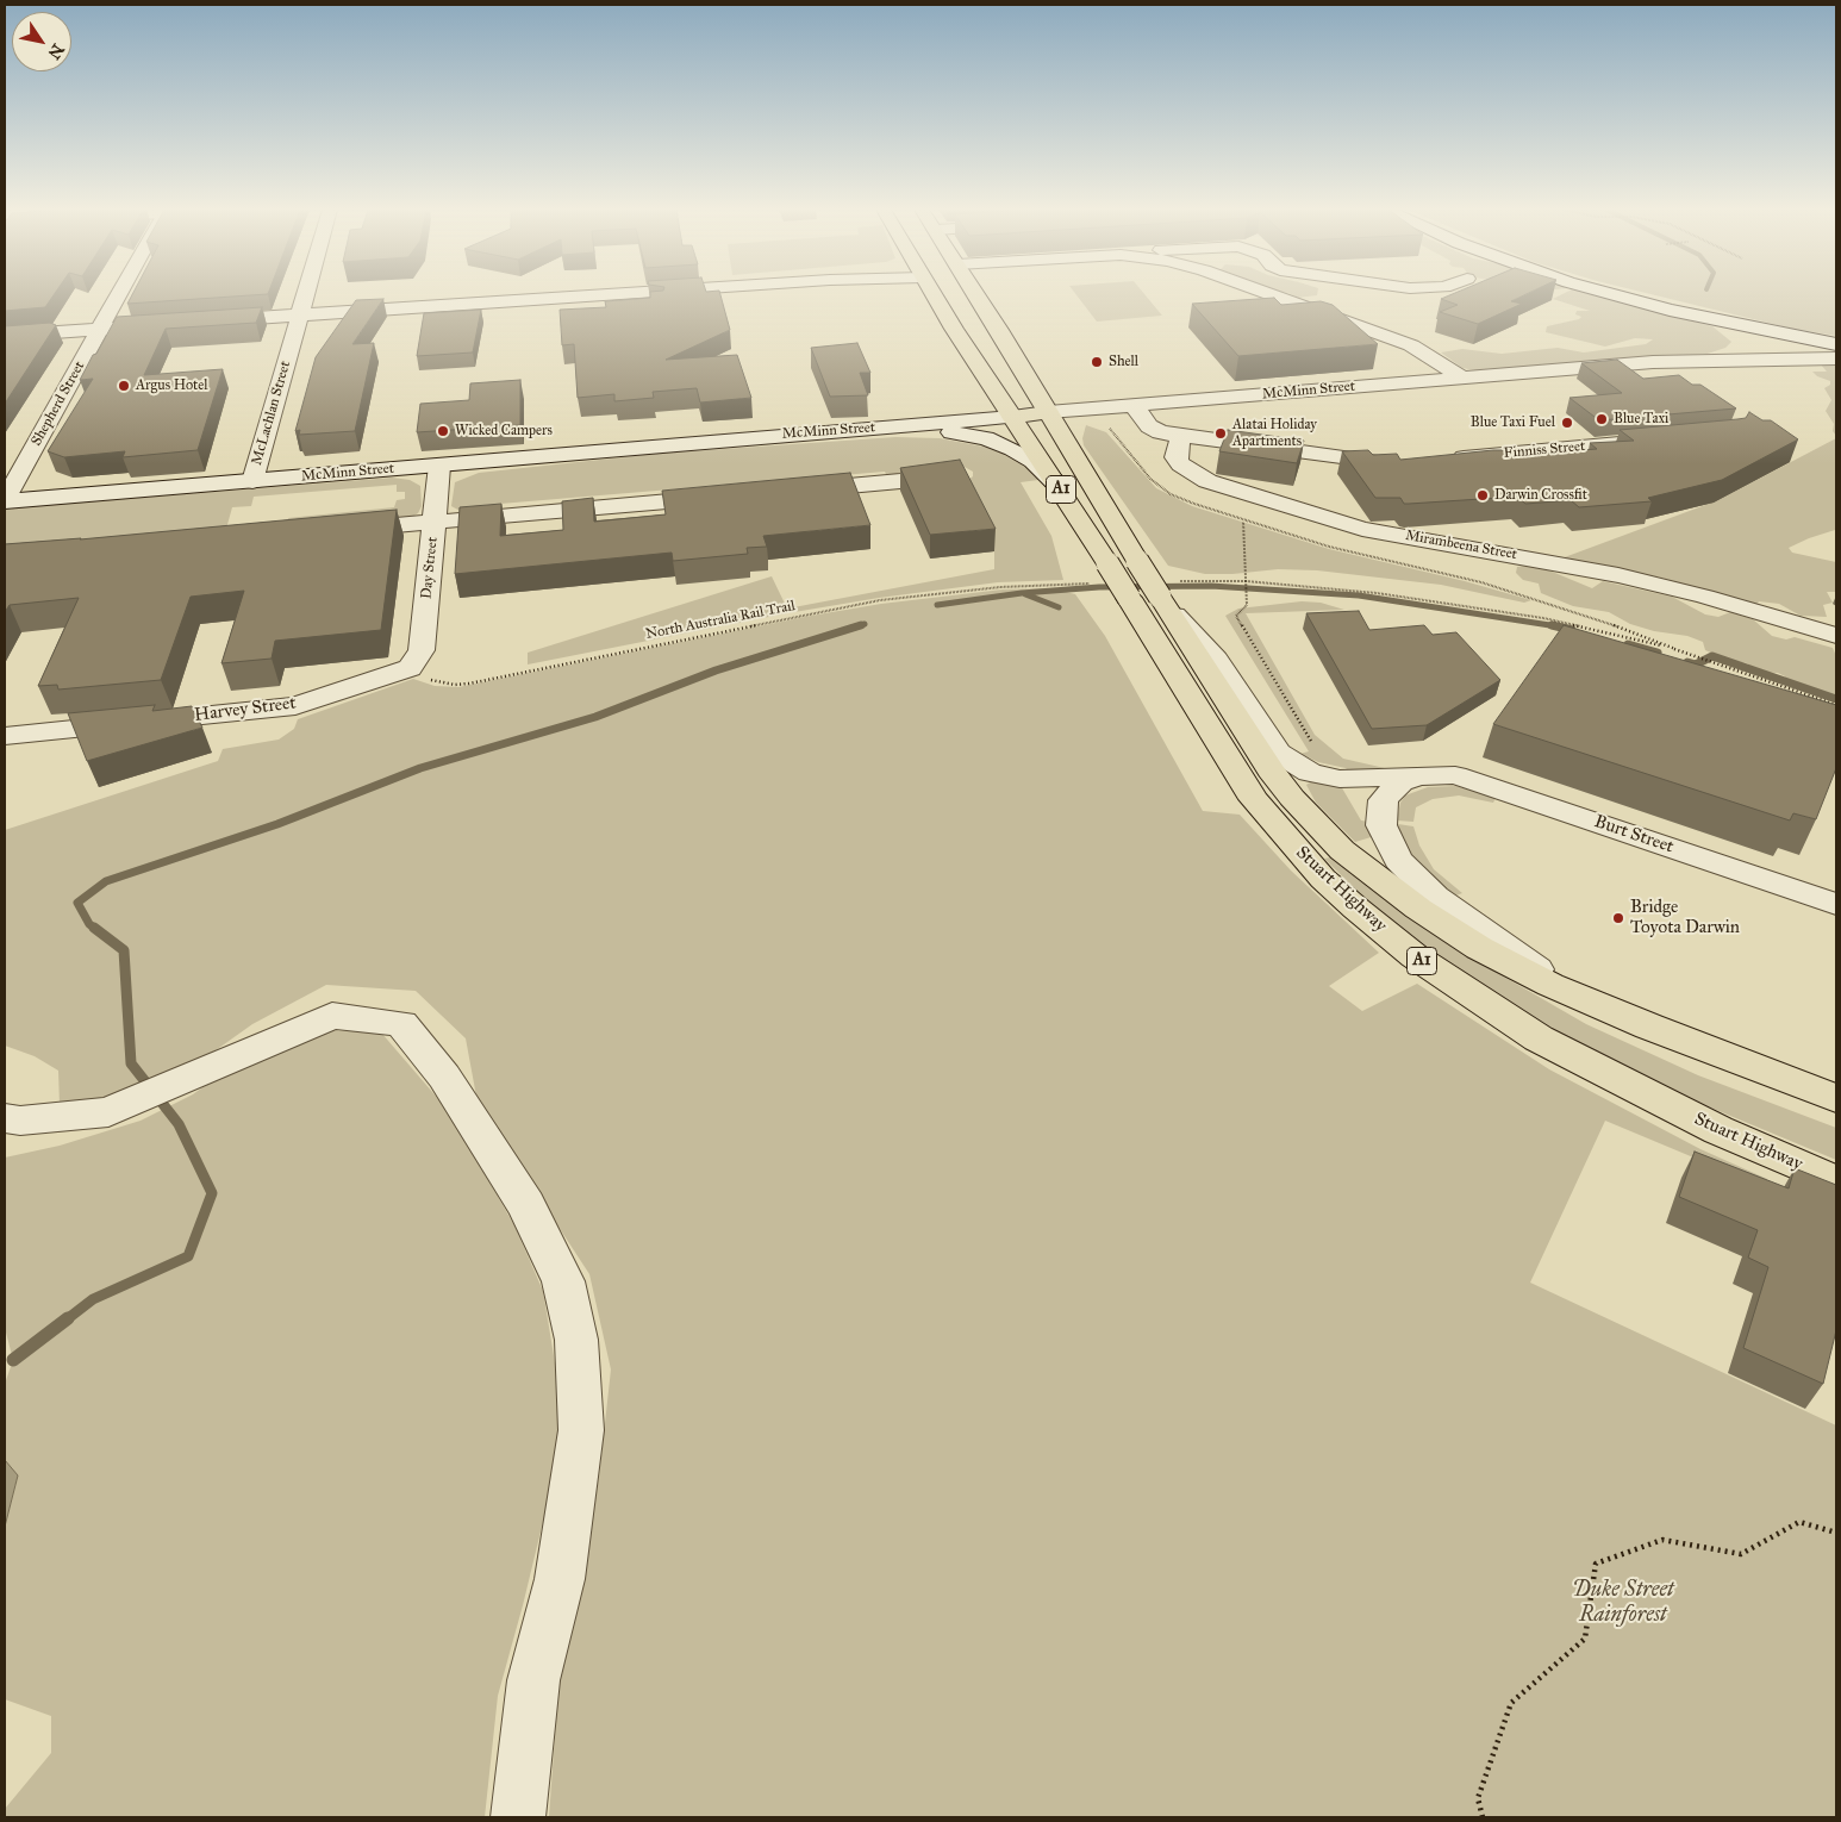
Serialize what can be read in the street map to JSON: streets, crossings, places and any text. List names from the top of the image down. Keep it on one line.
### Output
{"streets":{"main road":["McMinn Street","A1","Stuart Highway"],"street":["Shepherd Street","McLachlan Street","Finniss Street","Mirambeena Street","Day Street","Harvey Street","Burt Street"],"path":["North Australia Rail Trail"]},"crossings":[["McMinn Street","Shepherd Street"],["McMinn Street","McLachlan Street"],["McMinn Street","Day Street"],["McMinn Street","Stuart Highway"],["Day Street","North Australia Rail Trail"],["Day Street","Harvey Street"],["North Australia Rail Trail","Harvey Street"]],"parks":["Duke Street Rainforest"],"places":["Shell","Argus Hotel","Blue Taxi","Blue Taxi Fuel","Wicked Campers","Alatai Holiday Apartments","Darwin Crossfit","Bridge Toyota Darwin"],"north":"bottom right"}
